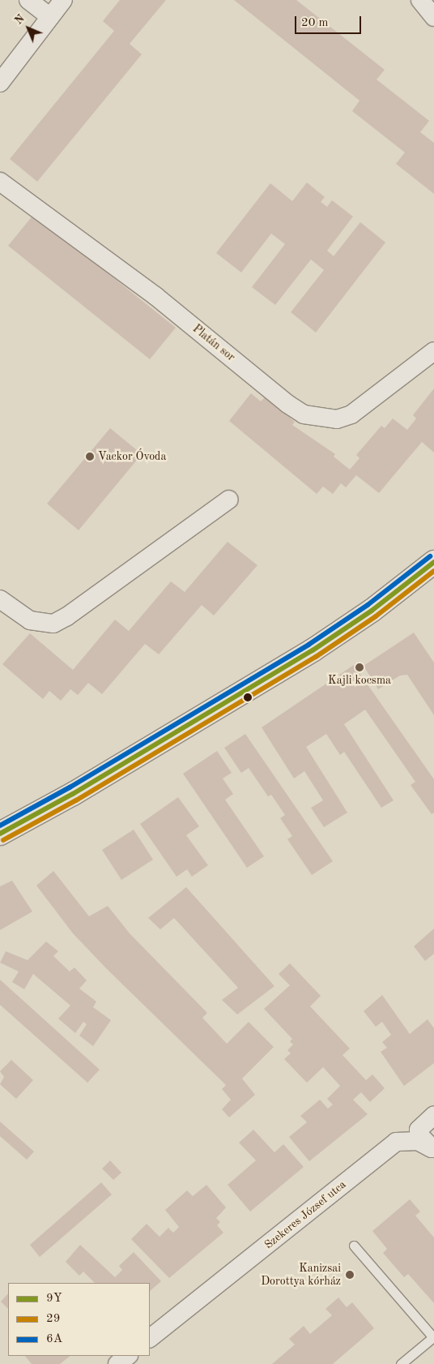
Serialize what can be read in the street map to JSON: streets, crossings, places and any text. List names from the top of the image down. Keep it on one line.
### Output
{"streets":{"street":["Platán sor","Szekeres József utca"]},"places":["Vackor Óvoda","Kajli kocsma","Kanizsai Dorottya kórház"],"lines":["transit line 6A","transit line 9Y","transit line 29"],"legend":["9Y","29","6A"],"scale_bar":"20 m","north":"top left"}
